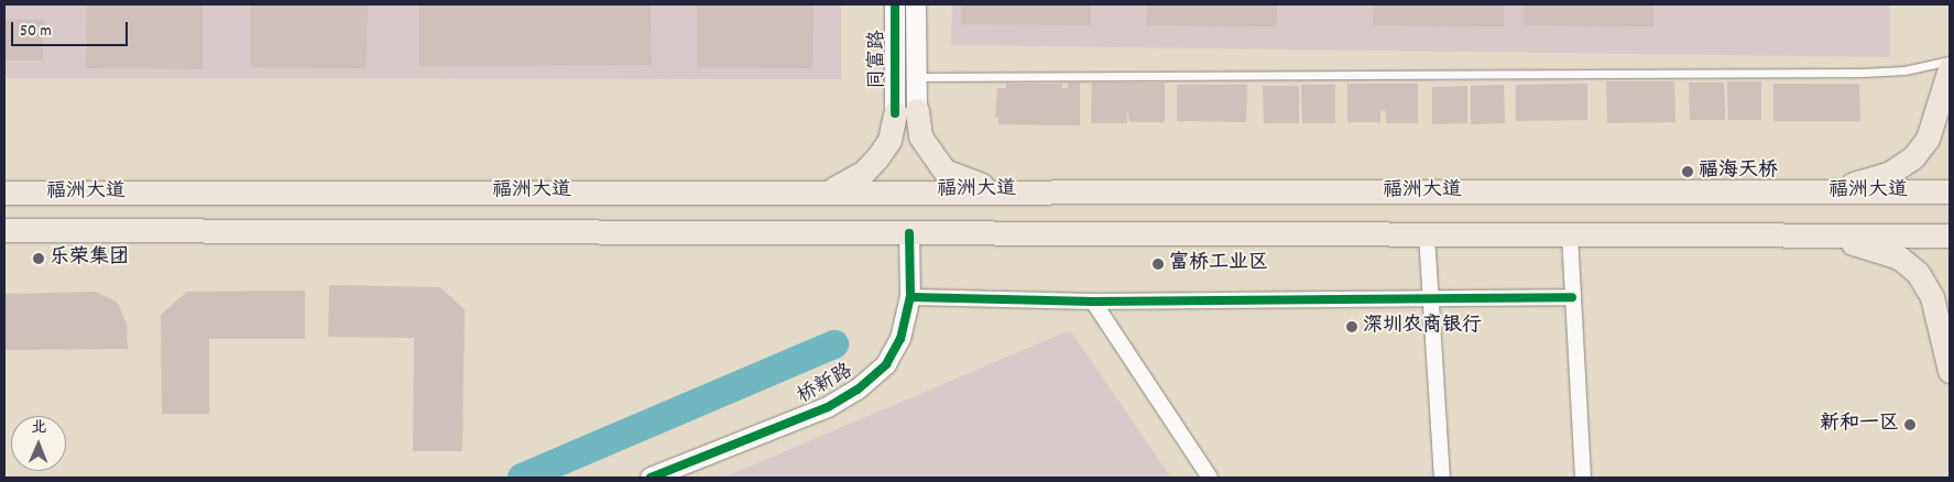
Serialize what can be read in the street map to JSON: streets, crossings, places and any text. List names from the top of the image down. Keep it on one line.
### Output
{"streets":{"main road":["福洲大道"],"street":["同富路","桥新路"]},"crossings":[["福洲大道","桥新路"]],"places":["福海天桥","乐荣集团","富桥工业区","深圳农商银行","新和一区"],"scale_bar":"50 m","north":"top"}
